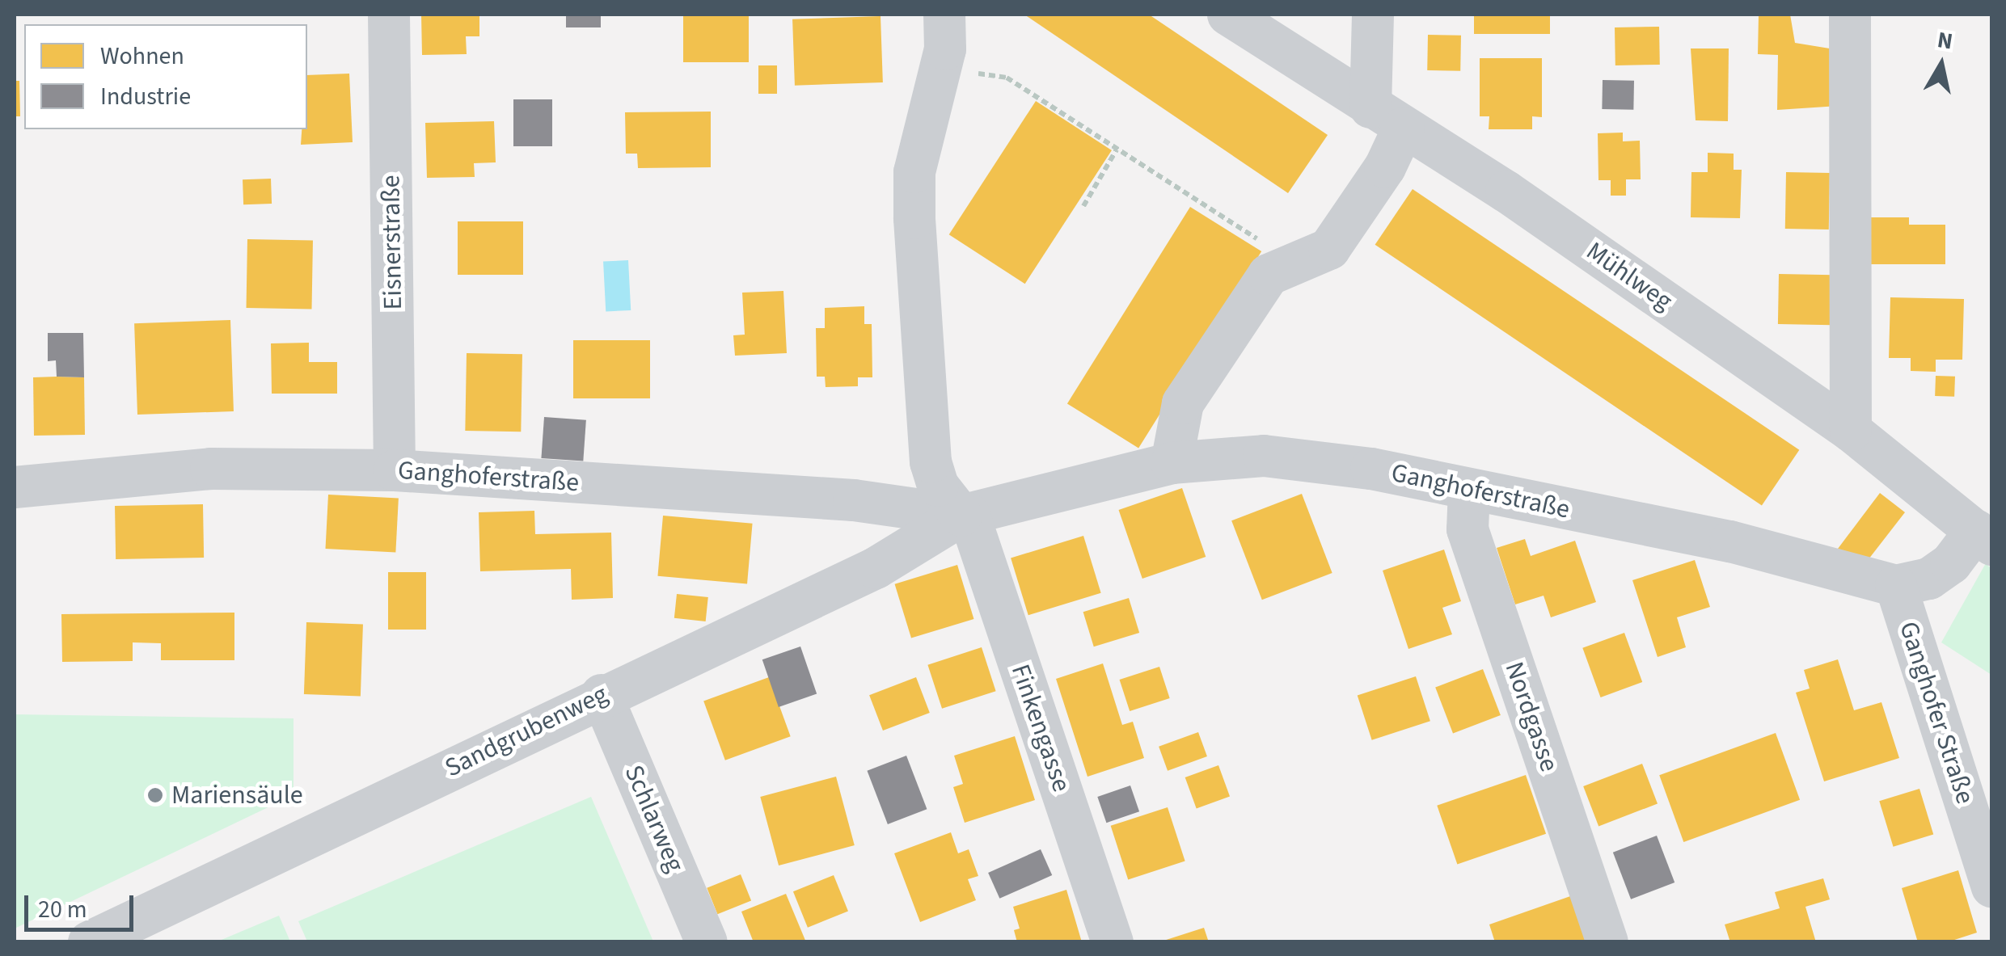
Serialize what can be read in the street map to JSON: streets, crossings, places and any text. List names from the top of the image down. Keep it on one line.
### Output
{"streets":{"street":["Eisnerstraße","Mühlweg","Ganghoferstraße","Ganghofer Straße","Nordgasse","Finkengasse","Sandgrubenweg","Schlarweg"]},"crossings":[["Eisnerstraße","Ganghoferstraße"],["Ganghoferstraße","Ganghofer Straße"],["Ganghoferstraße","Nordgasse"],["Ganghoferstraße","Finkengasse"],["Ganghoferstraße","Sandgrubenweg"],["Finkengasse","Sandgrubenweg"],["Sandgrubenweg","Schlarweg"]],"places":["Mariensäule"],"legend":["Wohnen","Industrie"],"scale_bar":"20 m","north":"top"}
